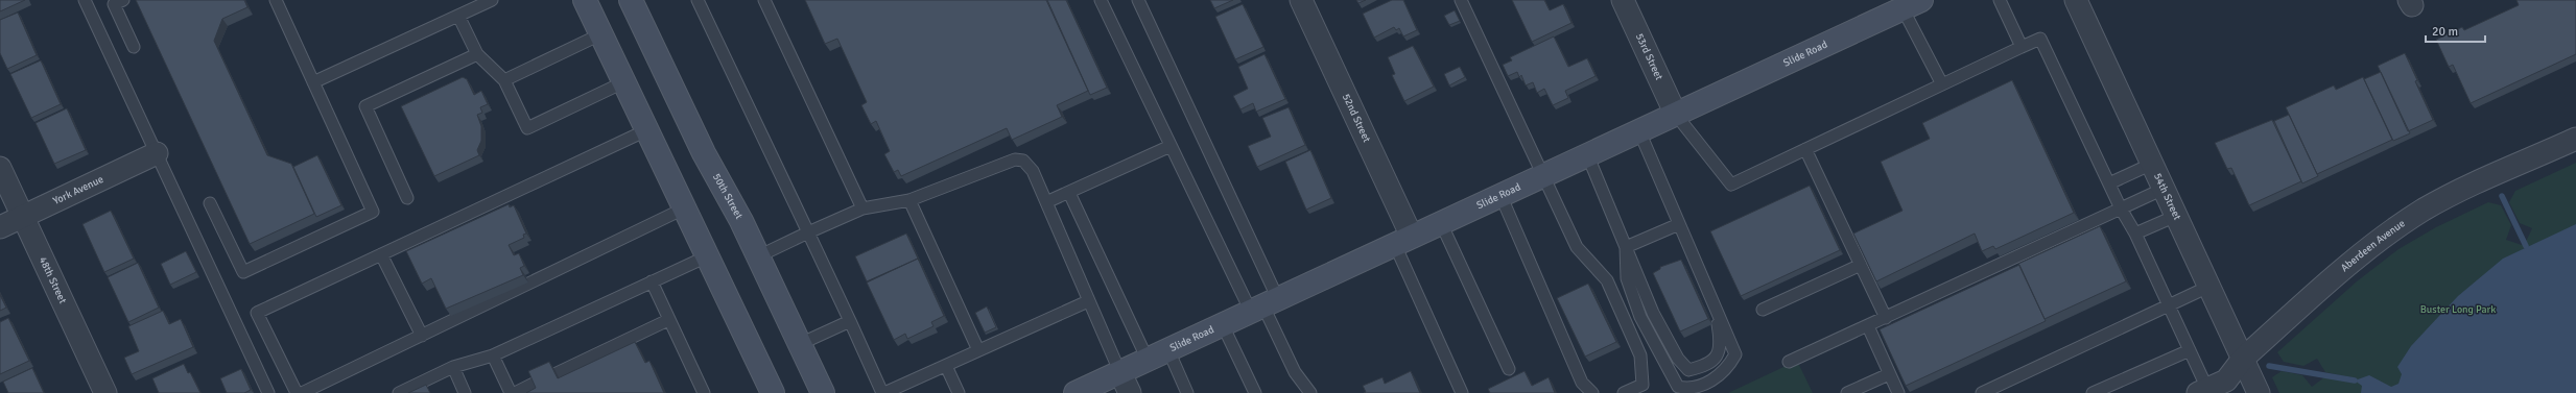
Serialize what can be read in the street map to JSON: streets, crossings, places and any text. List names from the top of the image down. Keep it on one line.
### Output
{"streets":{"main road":["Slide Road","50th Street"],"street":["53rd Street","52nd Street","York Avenue","54th Street","Aberdeen Avenue","48th Street"]},"crossings":[["Slide Road","53rd Street"],["Slide Road","52nd Street"],["York Avenue","48th Street"],["54th Street","Aberdeen Avenue"]],"parks":["Buster Long Park"],"scale_bar":"20 m"}
